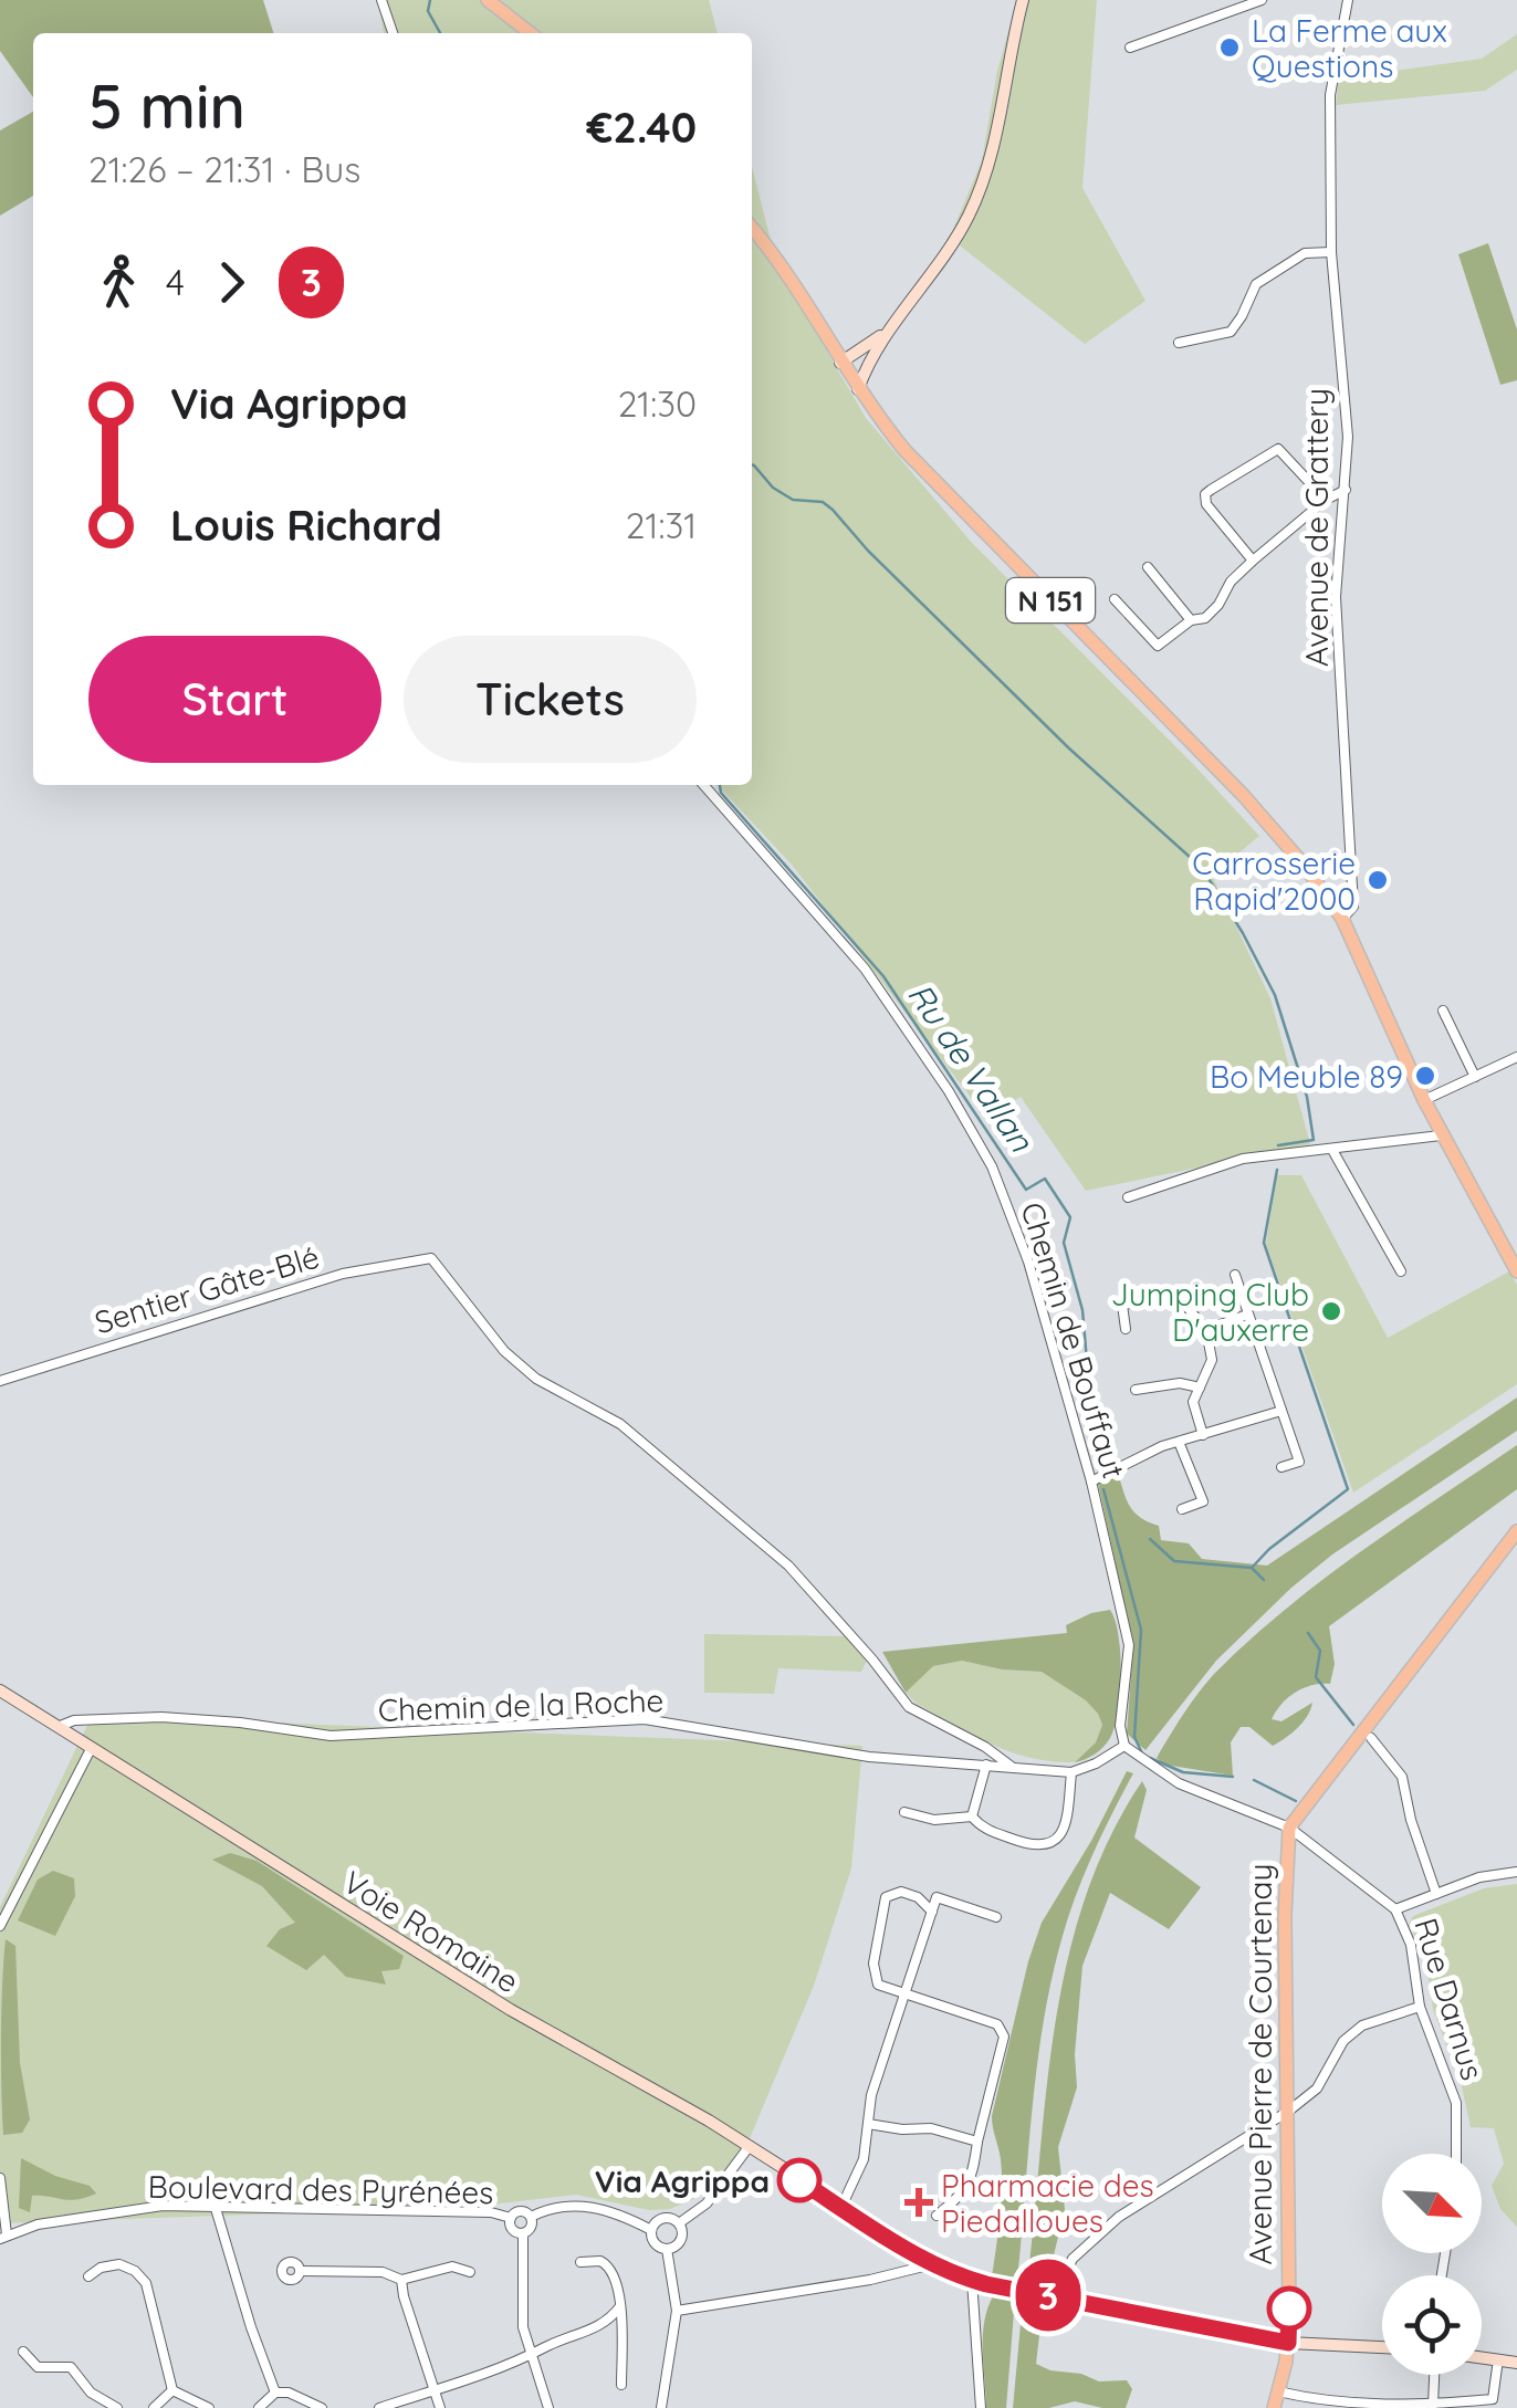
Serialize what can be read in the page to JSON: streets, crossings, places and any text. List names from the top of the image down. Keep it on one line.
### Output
{"streets":{"main road":["N 151","Voie Romaine","Avenue Pierre de Courtenay"],"street":["Avenue de Grattery","Sentier Gâte-Blé","Chemin de Bouffaut","Chemin de la Roche","Rue Darnus","Boulevard des Pyrénées"]},"crossings":[["Avenue de Grattery","N 151"],["Sentier Gâte-Blé","Chemin de la Roche"],["Chemin de Bouffaut","Chemin de la Roche"],["Chemin de Bouffaut","Rue Darnus"],["Chemin de la Roche","Voie Romaine"],["Chemin de la Roche","Rue Darnus"],["Voie Romaine","Avenue Pierre de Courtenay"],["Rue Darnus","Avenue Pierre de Courtenay"]],"water":["Ru de Vallan"],"places":{"other":["La Ferme aux Questions","Carrosserie Rapid'2000","Bo Meuble 89","Jumping Club D'auxerre","Via Agrippa"],"health":["Pharmacie des Piedalloues"]},"lines":["bus line 3"],"north":"bottom right","page":{"on_map":"3","heading":["5 min","21:26 – 21:31 · Bus","€2.40"],"legs":["4","3"],"list":[{"name":"Via Agrippa","value":"21:30"},{"name":"Louis Richard","value":"21:31"}],"buttons":["Start","Tickets"]}}
